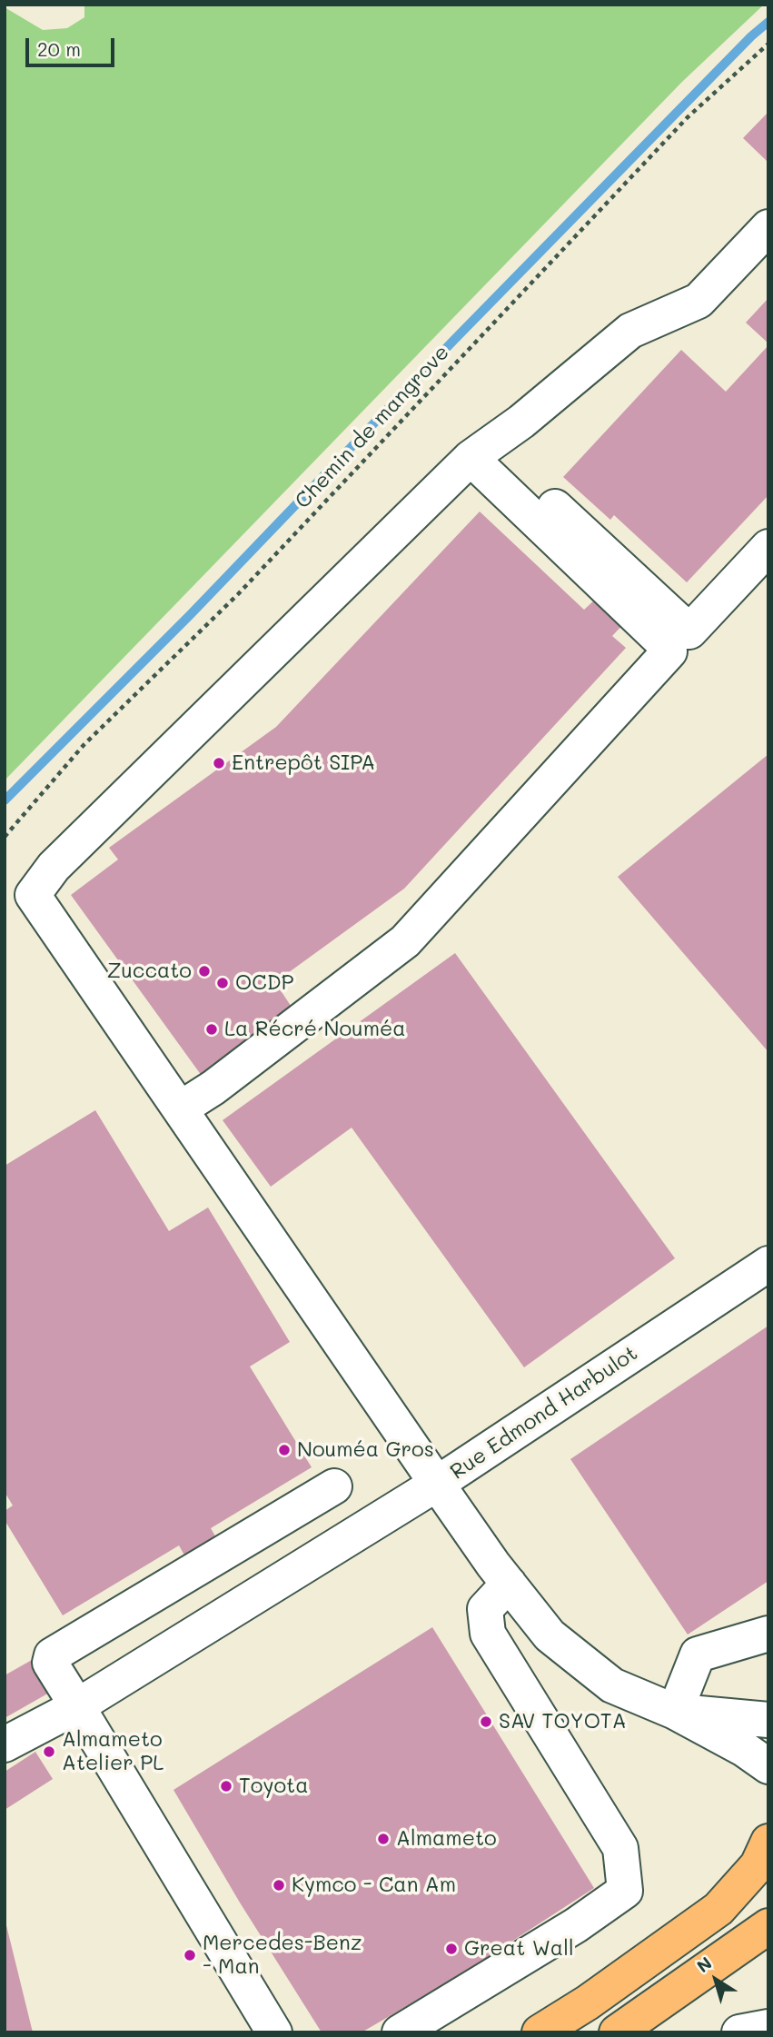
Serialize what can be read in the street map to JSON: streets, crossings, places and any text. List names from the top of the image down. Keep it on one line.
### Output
{"streets":{"street":["Rue Edmond Harbulot"],"path":["Chemin de mangrove"]},"places":["Entrepôt SIPA","Zuccato","OCDP","La Récré Nouméa","Nouméa Gros","SAV TOYOTA","Almameto Atelier PL","Toyota","Almameto","Kymco - Can Am","Great Wall","Mercedes-Benz - Man"],"scale_bar":"20 m","north":"top left"}
